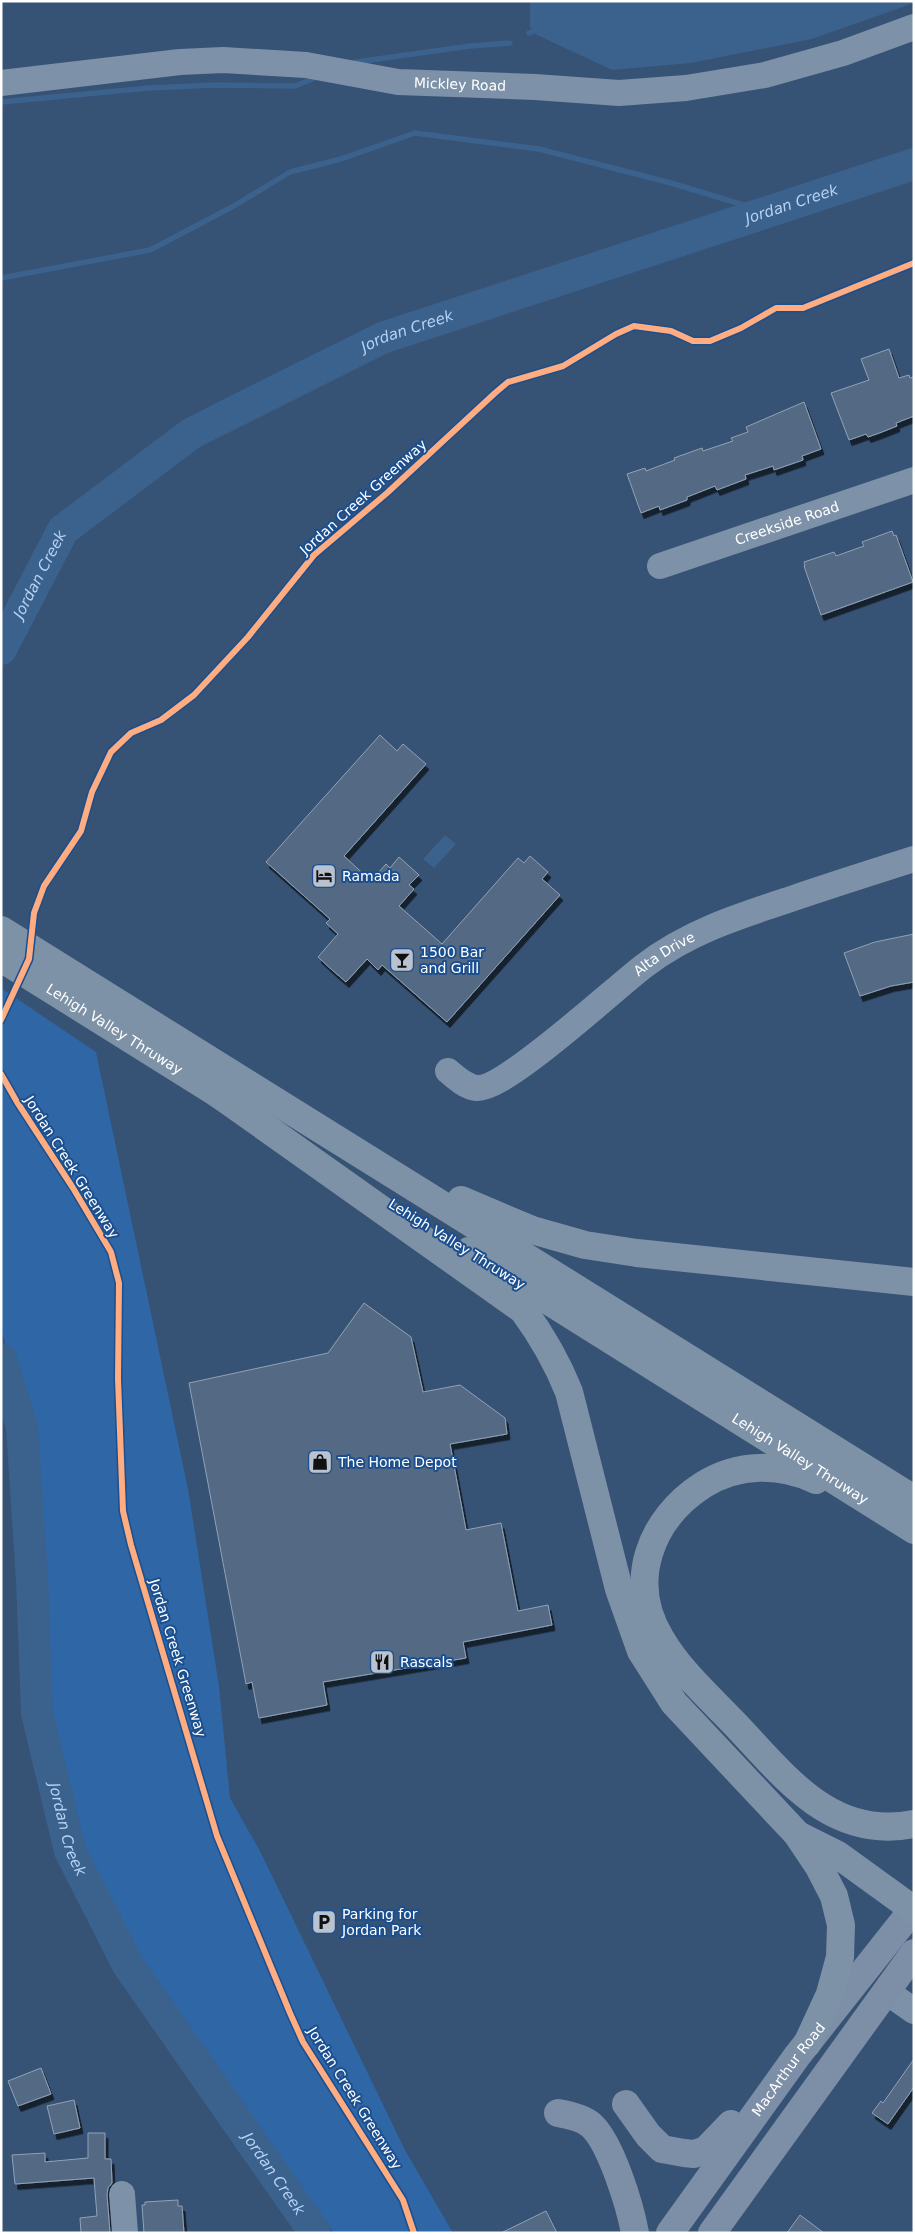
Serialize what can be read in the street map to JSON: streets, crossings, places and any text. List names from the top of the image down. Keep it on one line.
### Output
{"streets":{"highway":["Lehigh Valley Thruway"],"main road":["MacArthur Road"],"street":["Mickley Road","Creekside Road","Alta Drive"],"cycle path":["Jordan Creek Greenway"]},"water":["Jordan Creek"],"places":{"hotel":["Ramada"],"bar":["1500 Bar and Grill"],"shop":["The Home Depot"],"restaurant":["Rascals"],"parking":["Parking for Jordan Park"]}}
